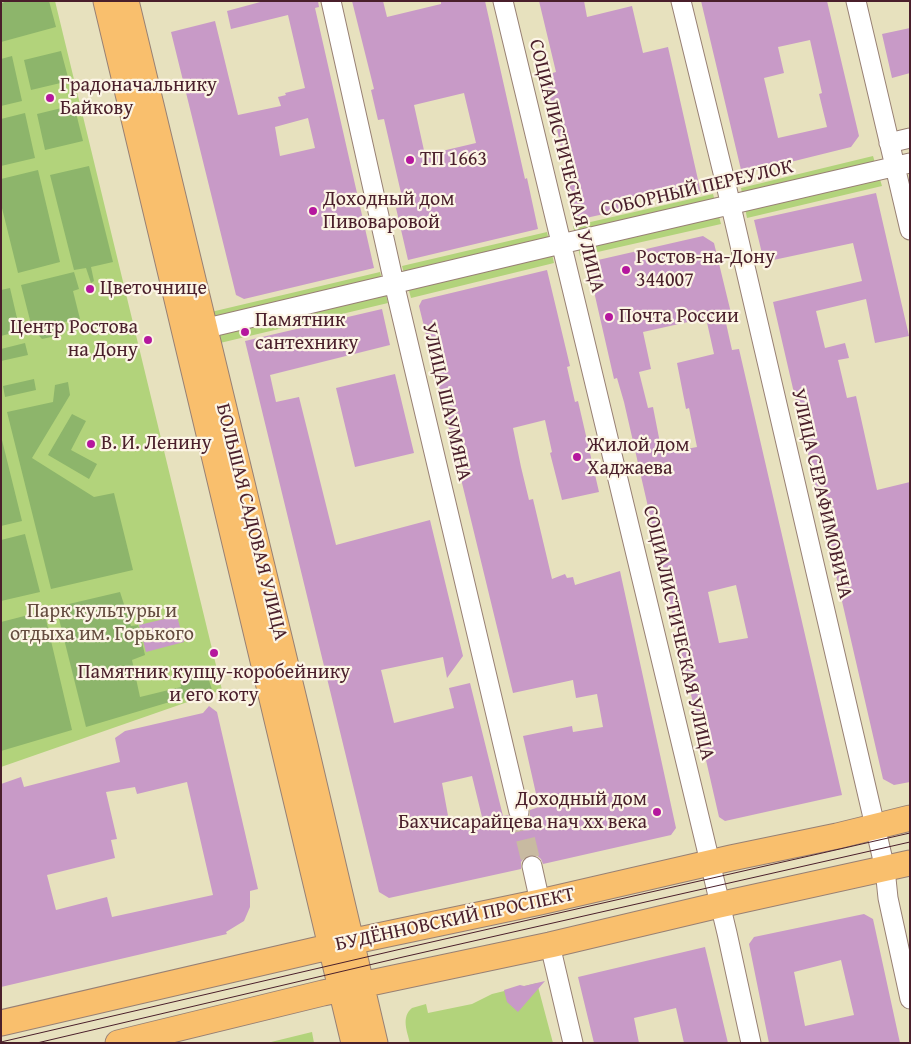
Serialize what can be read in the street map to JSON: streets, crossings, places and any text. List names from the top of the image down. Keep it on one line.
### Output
{"streets":{"main road":["БОЛЬШАЯ САДОВАЯ УЛИЦА","БУДЁННОВСКИЙ ПРОСПЕКТ"],"street":["СОЦИАЛИСТИЧЕСКАЯ УЛИЦА","СОБОРНЫЙ ПЕРЕУЛОК","УЛИЦА ШАУМЯНА","УЛИЦА СЕРАФИМОВИЧА"]},"crossings":[["СОЦИАЛИСТИЧЕСКАЯ УЛИЦА","СОБОРНЫЙ ПЕРЕУЛОК"],["СОЦИАЛИСТИЧЕСКАЯ УЛИЦА","БУДЁННОВСКИЙ ПРОСПЕКТ"],["СОБОРНЫЙ ПЕРЕУЛОК","УЛИЦА ШАУМЯНА"],["СОБОРНЫЙ ПЕРЕУЛОК","УЛИЦА СЕРАФИМОВИЧА"],["СОБОРНЫЙ ПЕРЕУЛОК","БОЛЬШАЯ САДОВАЯ УЛИЦА"],["УЛИЦА СЕРАФИМОВИЧА","БУДЁННОВСКИЙ ПРОСПЕКТ"],["БОЛЬШАЯ САДОВАЯ УЛИЦА","БУДЁННОВСКИЙ ПРОСПЕКТ"]],"parks":["Парк культуры и отдыха им. Горького"],"places":["Градоначальнику Байкову","ТП 1663","Доходный дом Пивоваровой","Ростов-на-Дону 344007","Цветочнице","Почта России","Памятник сантехнику","Центр Ростова на Дону","В. И. Ленину","Жилой дом Хаджаева","Памятник купцу-коробейнику и его коту","Доходный дом Бахчисарайцева нач xx века"]}
